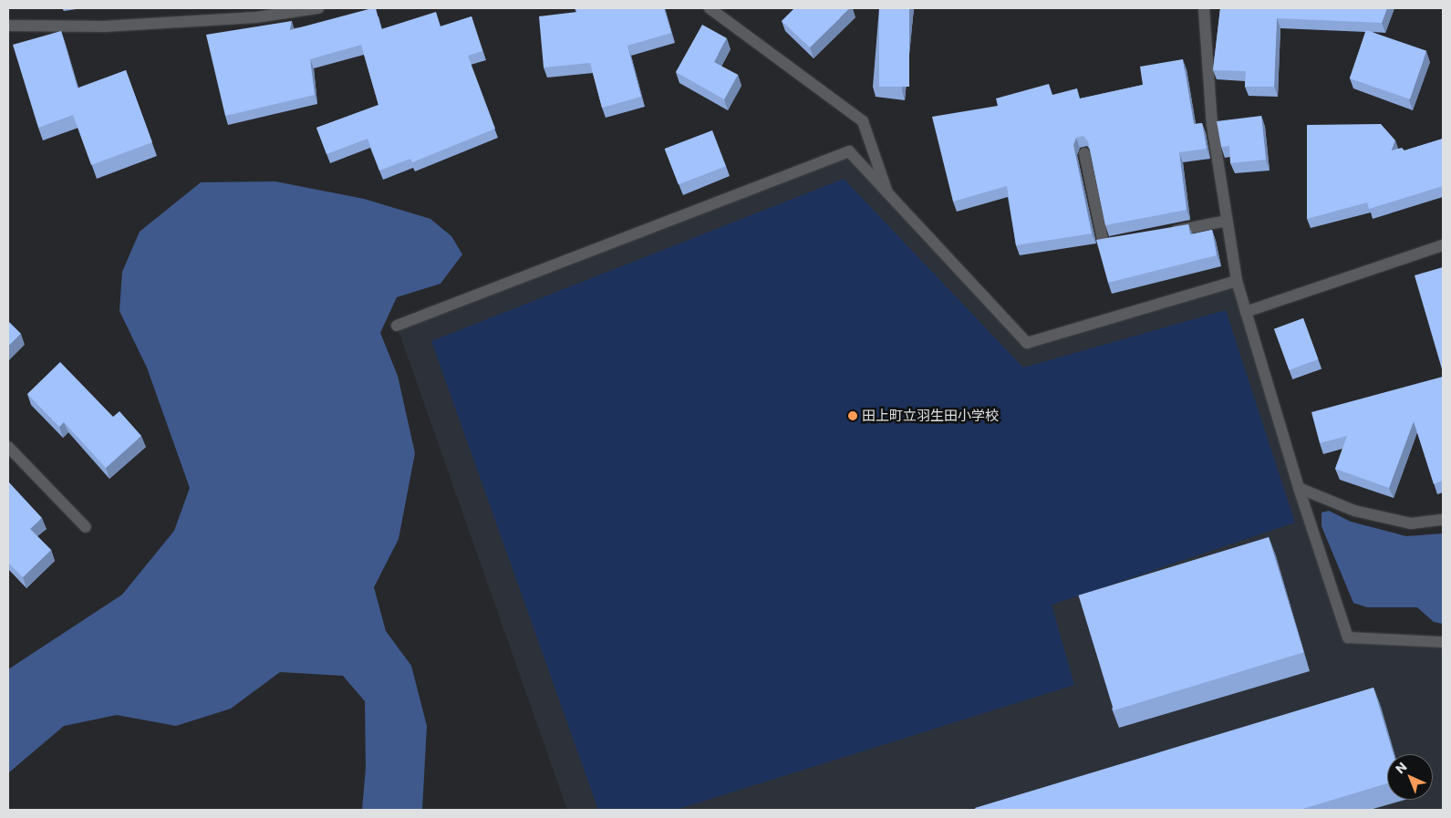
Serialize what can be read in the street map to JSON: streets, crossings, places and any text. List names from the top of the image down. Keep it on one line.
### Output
{"places":["田上町立羽生田小学校"],"north":"top left"}
